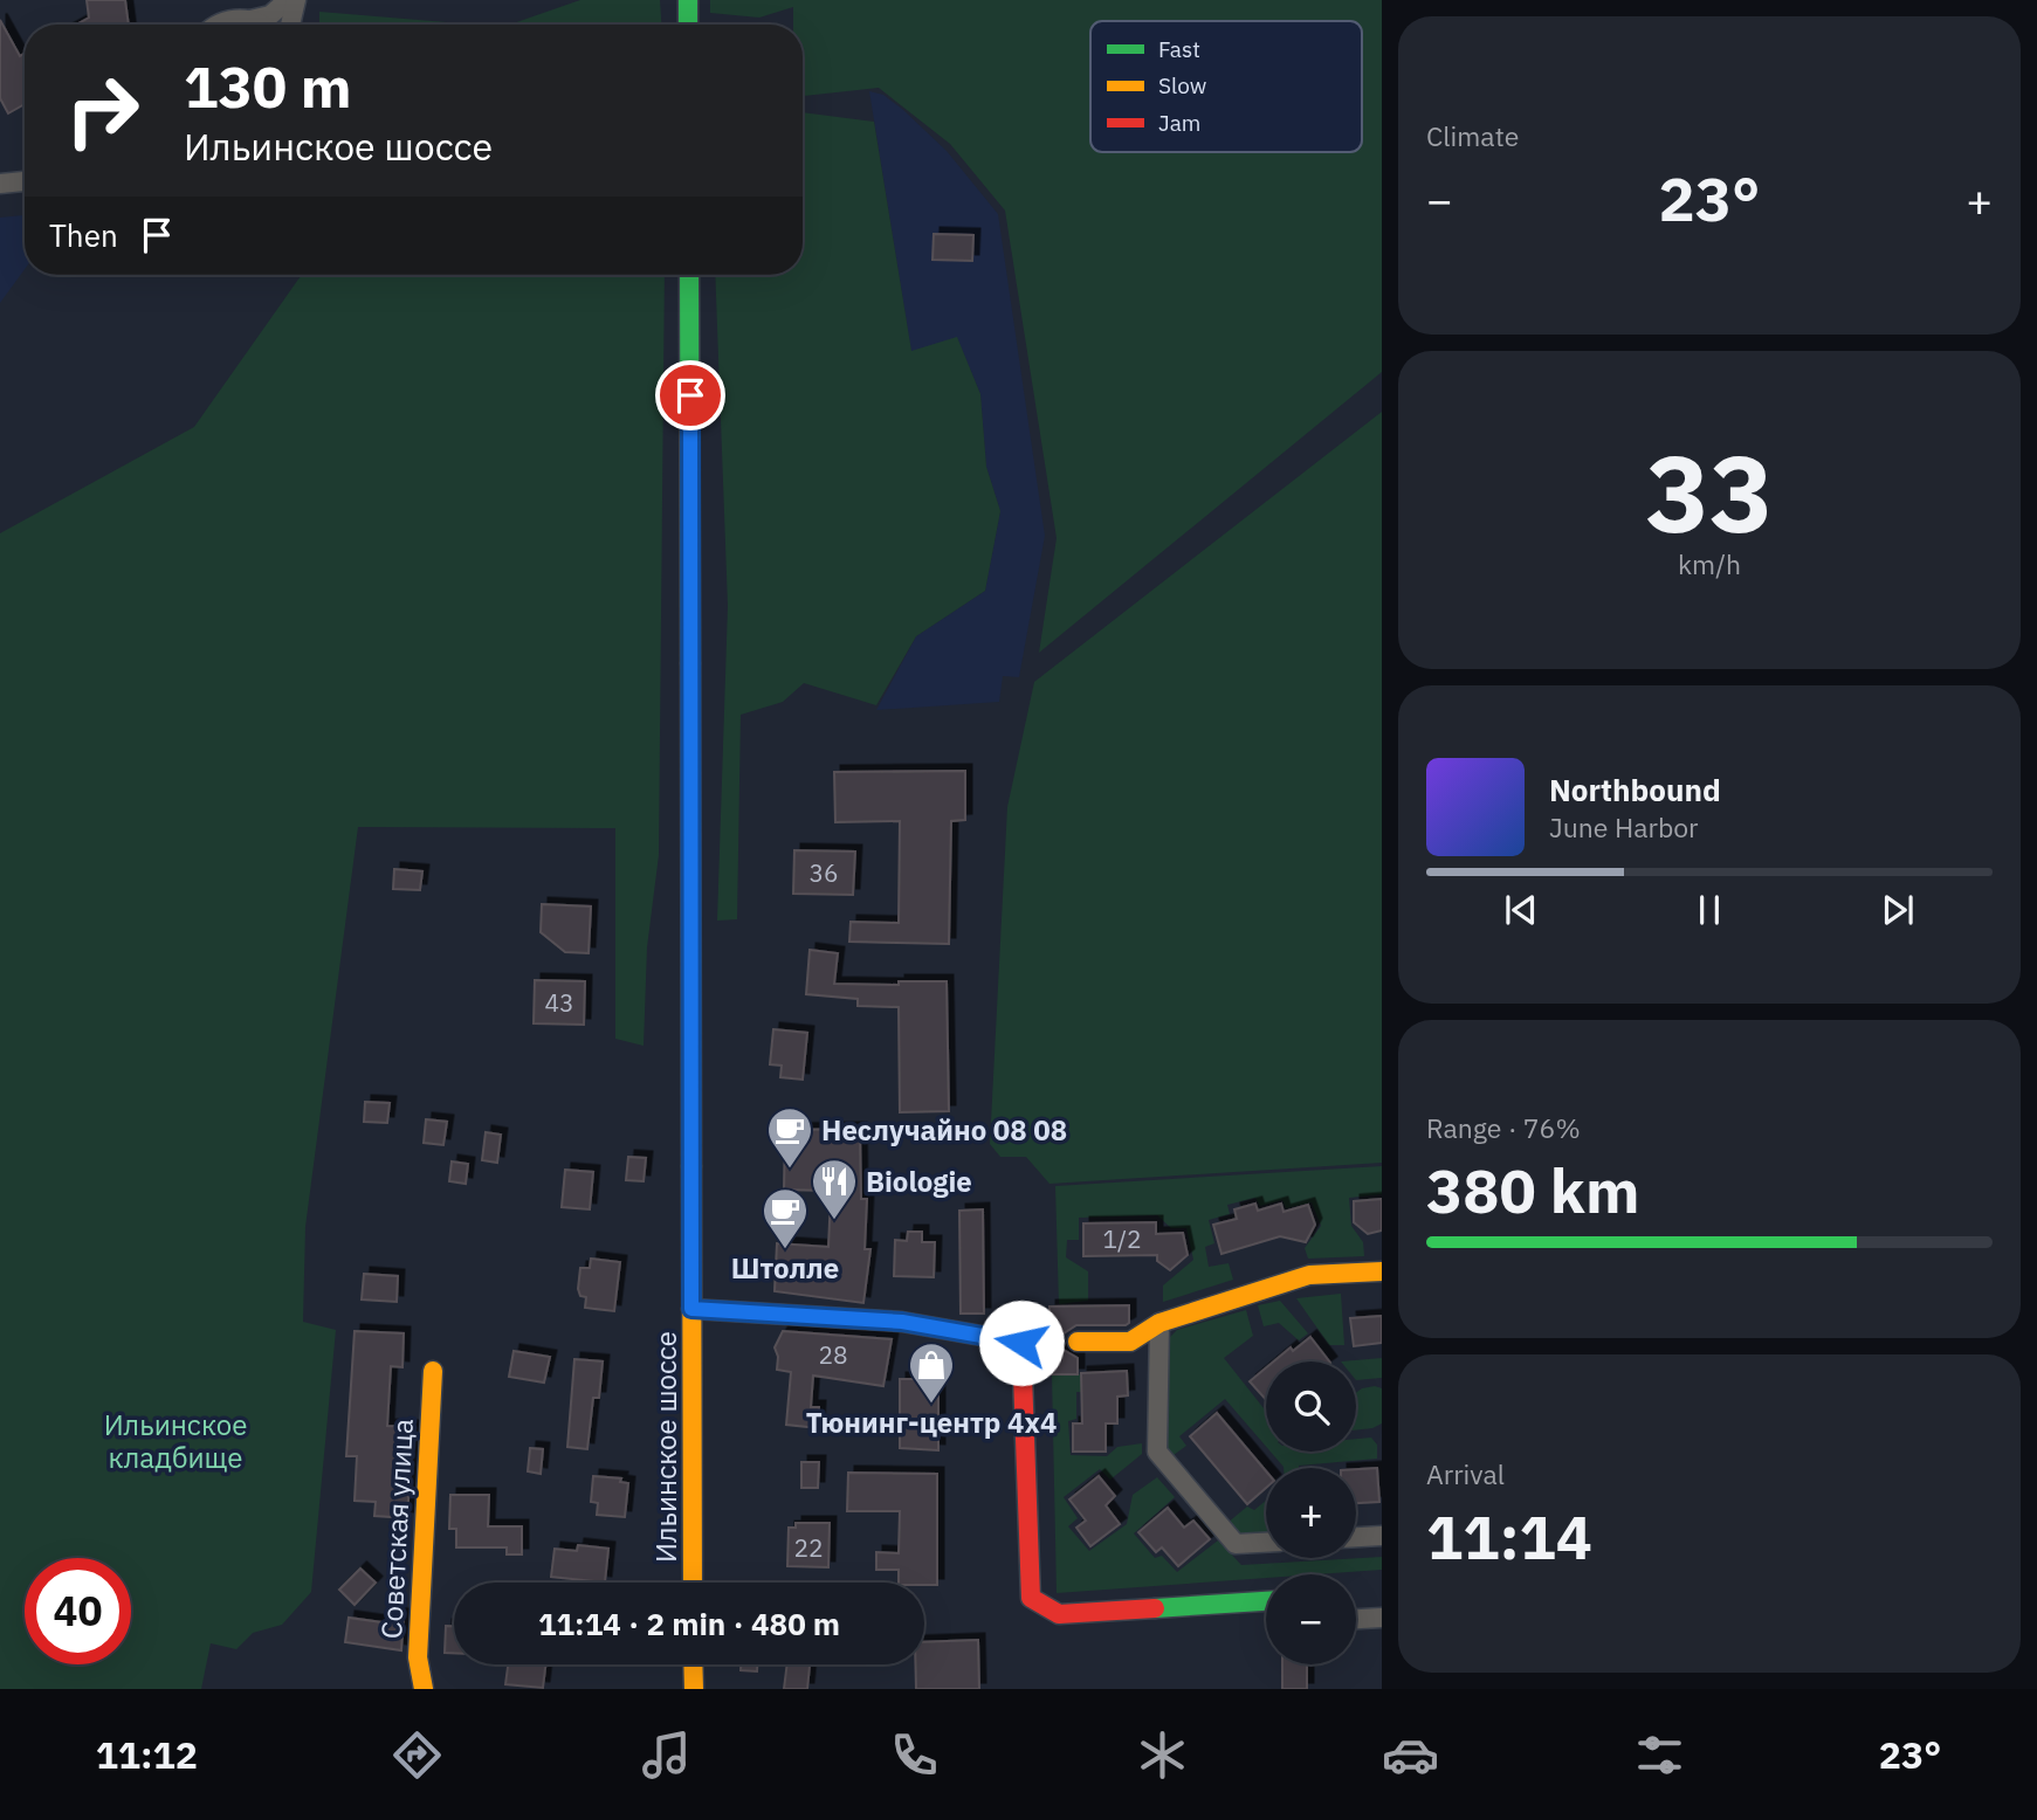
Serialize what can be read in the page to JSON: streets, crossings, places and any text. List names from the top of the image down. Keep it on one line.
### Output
{"streets":{"street":["Ильинское шоссе","Советская улица"]},"parks":["Ильинское кладбище"],"places":{"cafe":["Неслучайно 08 08","Штолле"],"restaurant":["Biologie"],"shop":["Тюнинг-центр 4х4"]},"house_numbers":["36","43","1/2","28","22"],"legend":["Fast","Slow","Jam"],"page":{"tile":["Climate",["33","km/h"],["Range · 76%","380 km"],["Arrival","11:14"]],"turn":["130 m","Ильинское шоссе"],"heat":["−","23°","+"],"then":"Then","song":["Northbound","June Harbor"],"map_buttons":["+","−"],"limit":"40","trip":"11:14 · 2 min · 480 m","tabs":["11:12","23°"]}}
